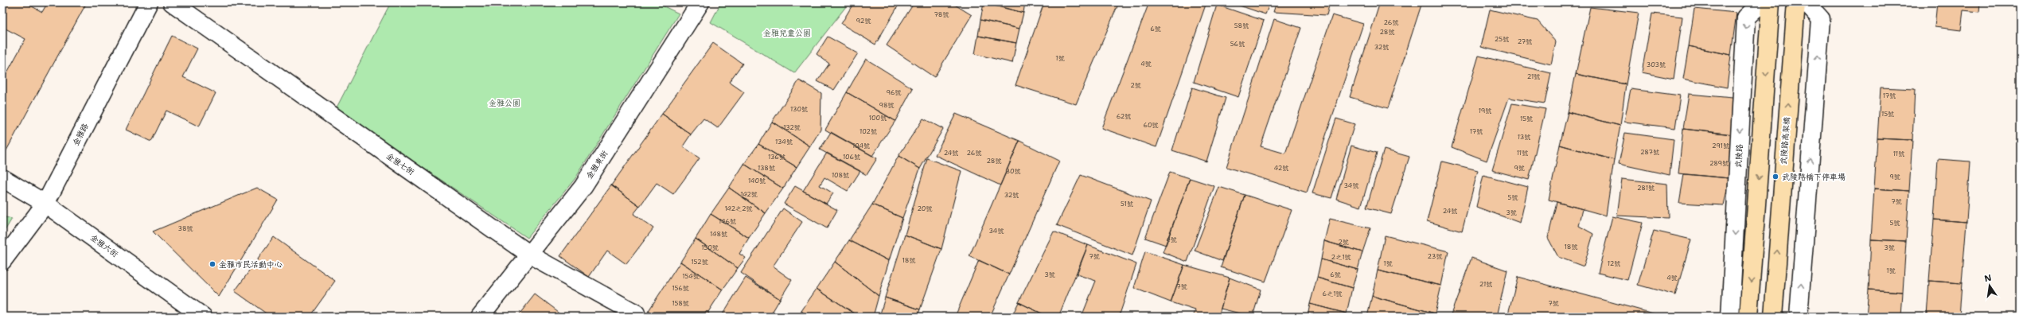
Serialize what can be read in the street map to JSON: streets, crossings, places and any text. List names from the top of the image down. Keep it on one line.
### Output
{"streets":{"highway":["武陵路高架橋"],"street":["金雅路","武陵路","金雅七街","金雅東街","金雅六街"]},"crossings":[["金雅路","金雅六街"],["金雅七街","金雅東街"]],"parks":["金雅兒童公園","金雅公園"],"places":["武陵路橋下停車場","金雅市民活動中心"],"house_numbers":["78號","92號","26號","58號","6號","28號","25號","27號","56號","32號","1號","4號","303號","21號","2號","96號","17號","98號","130號","19號","15號","62號","100號","15號","60號","132號","102號","17號","13號","134號","104號","291號","287號","24號","26號","11號","11號","136號","106號","28號","289號","138號","42號","9號","30號","108號","9號","140號","34號","281號","142號","32號","5號","7號","51號","142之2號","20號","24號","3號","146號","5號","38號","34號","148號","4號","2號","18號","150號","3號","7號","23號","2之1號","18號","152號","1號","12號","1號","3號","6號","154號","4號","21號","7號","156號","6之1號","158號","7號"],"north":"top"}
